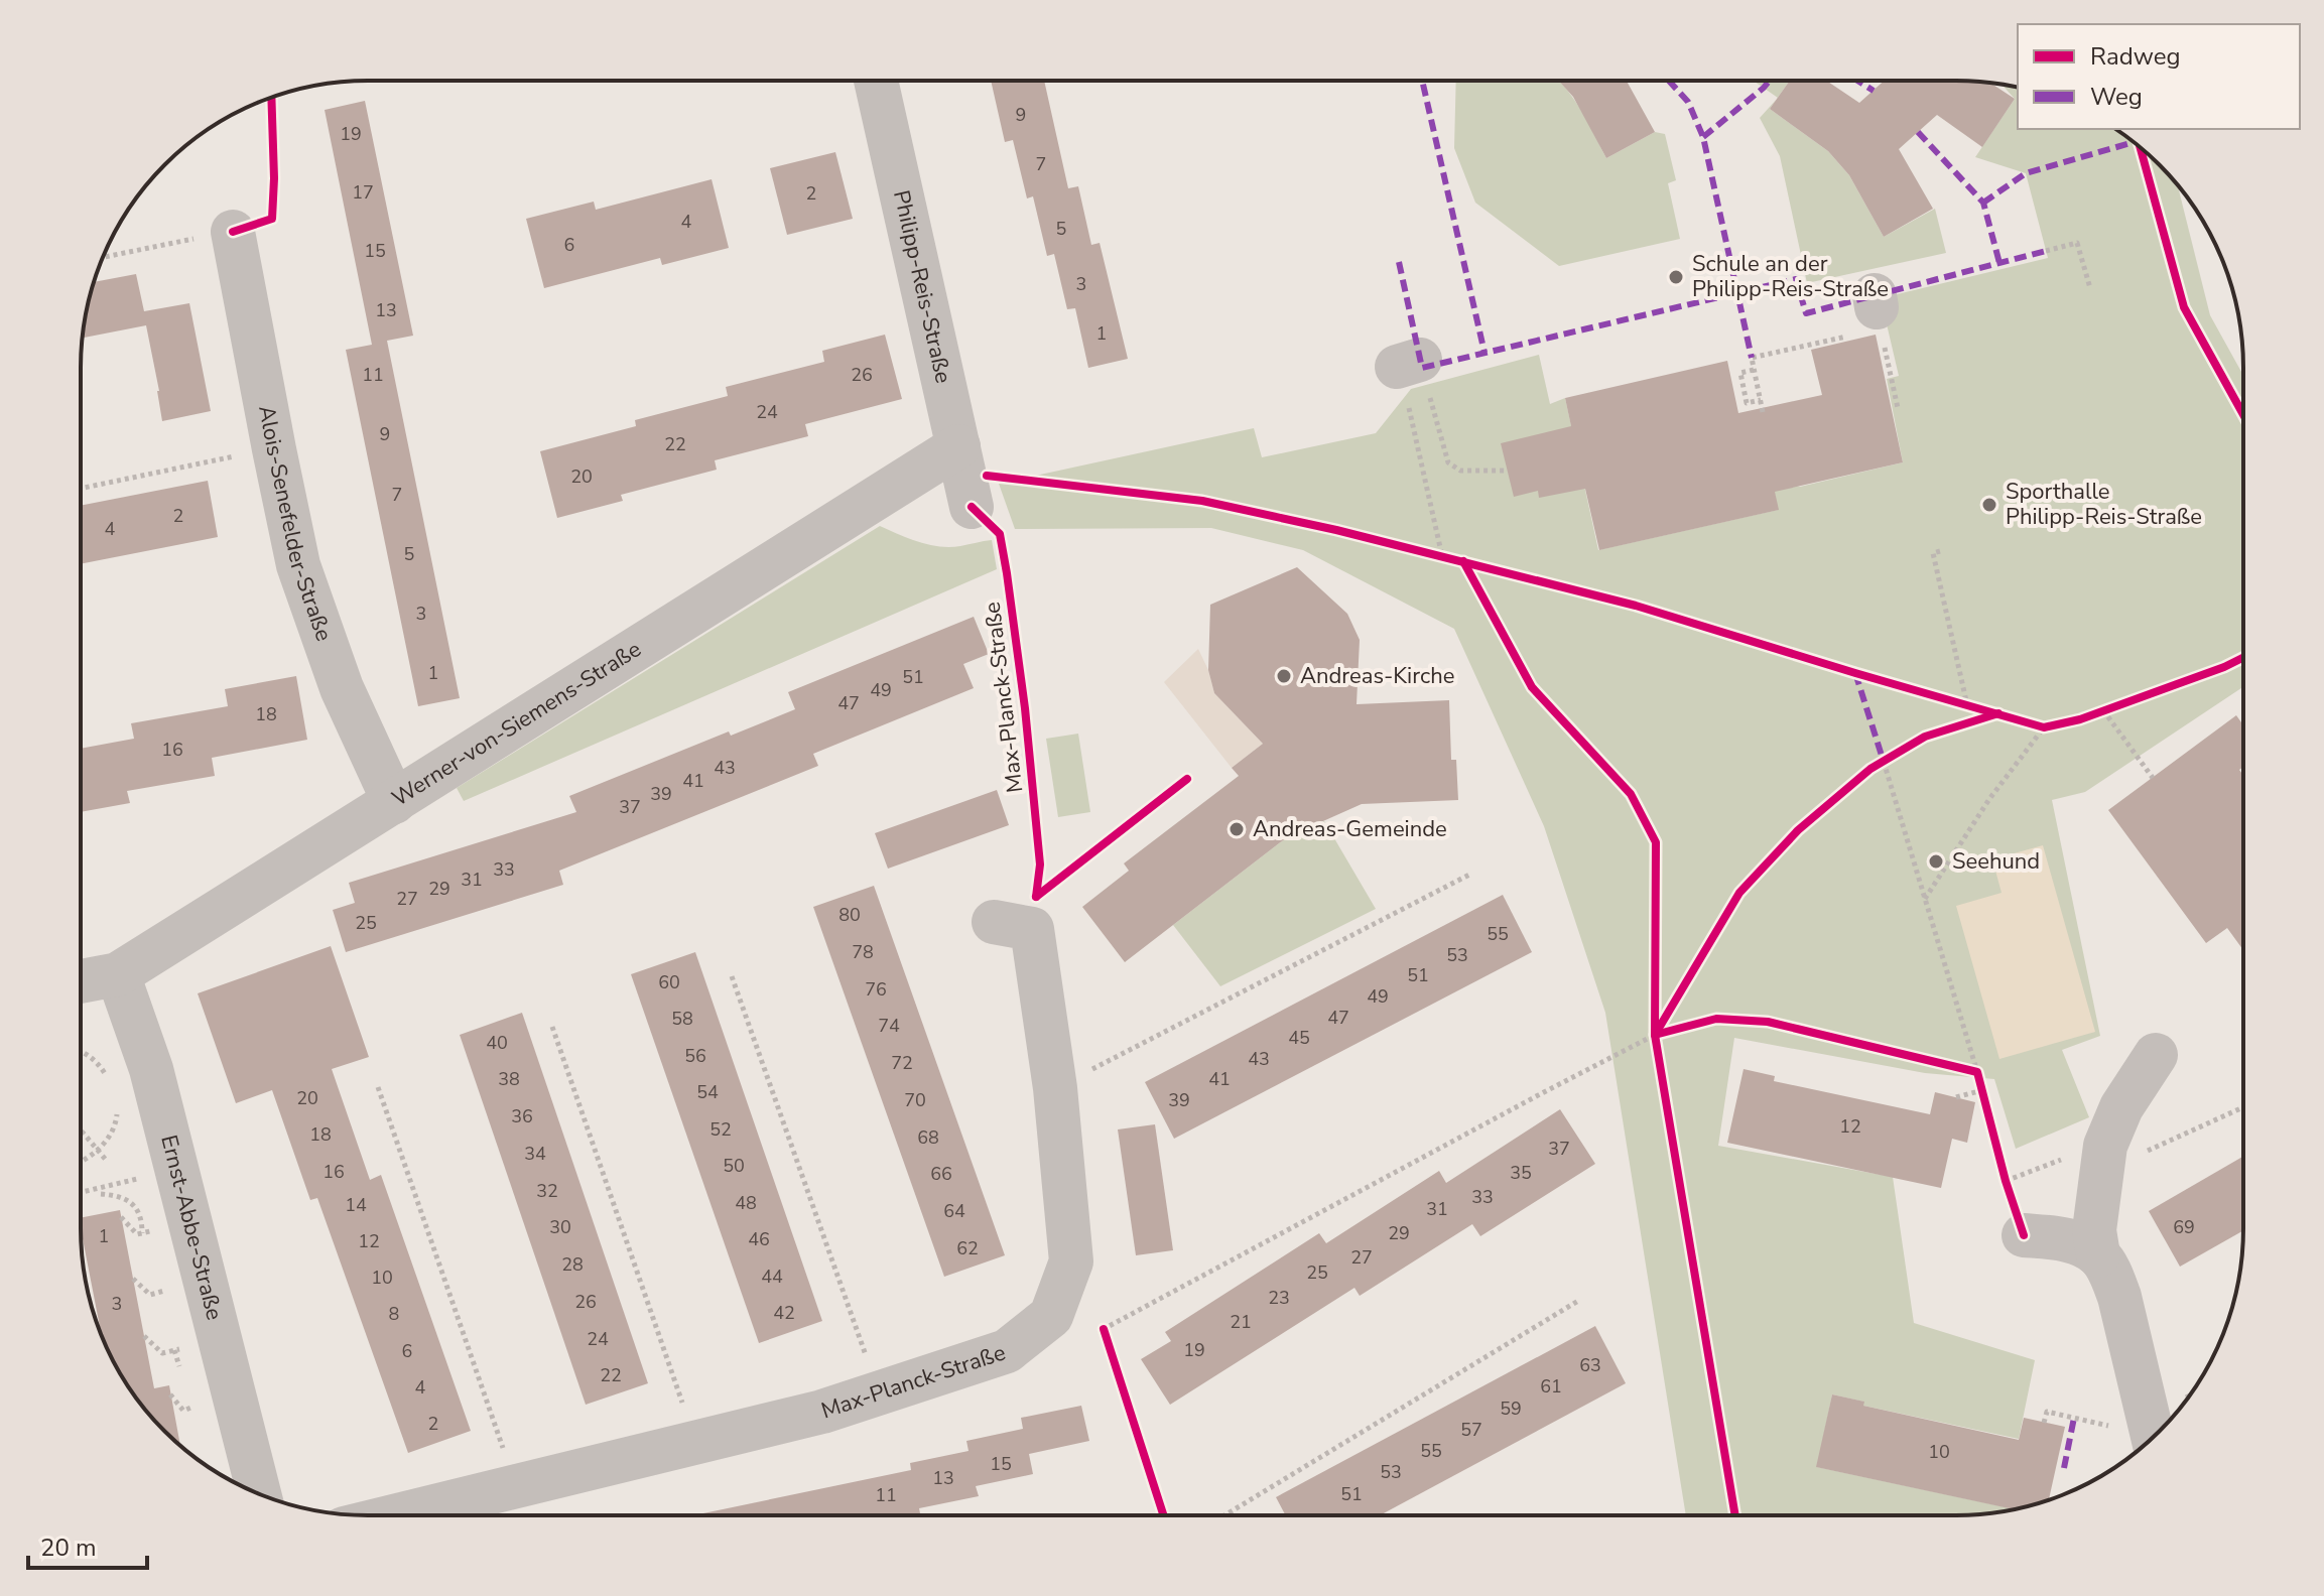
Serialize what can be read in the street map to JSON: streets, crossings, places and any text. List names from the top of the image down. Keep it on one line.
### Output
{"streets":{"street":["Philipp-Reis-Straße","Alois-Senefelder-Straße","Max-Planck-Straße","Werner-von-Siemens-Straße","Ernst-Abbe-Straße"]},"crossings":[["Philipp-Reis-Straße","Max-Planck-Straße"],["Philipp-Reis-Straße","Werner-von-Siemens-Straße"],["Alois-Senefelder-Straße","Werner-von-Siemens-Straße"],["Werner-von-Siemens-Straße","Ernst-Abbe-Straße"]],"places":["Schule an der Philipp-Reis-Straße","Sporthalle Philipp-Reis-Straße","Andreas-Kirche","Andreas-Gemeinde","Seehund"],"house_numbers":["9","19","7","17","2","4","5","6","15","3","13","1","11","26","24","9","22","20","7","2","4","5","3","1","51","49","47","18","16","43","41","39","37","33","31","29","27","80","25","55","78","53","51","60","76","49","47","58","74","45","40","56","43","72","38","41","54","20","70","39","36","12","52","18","68","37","34","50","16","35","66","32","33","48","14","31","64","30","69","29","1","46","12","62","27","28","25","44","10","23","26","3","42","8","21","24","19","6","63","22","61","4","59","2","57","55","10","15","53","13","51","11"],"legend":["Radweg","Weg"],"scale_bar":"20 m"}
